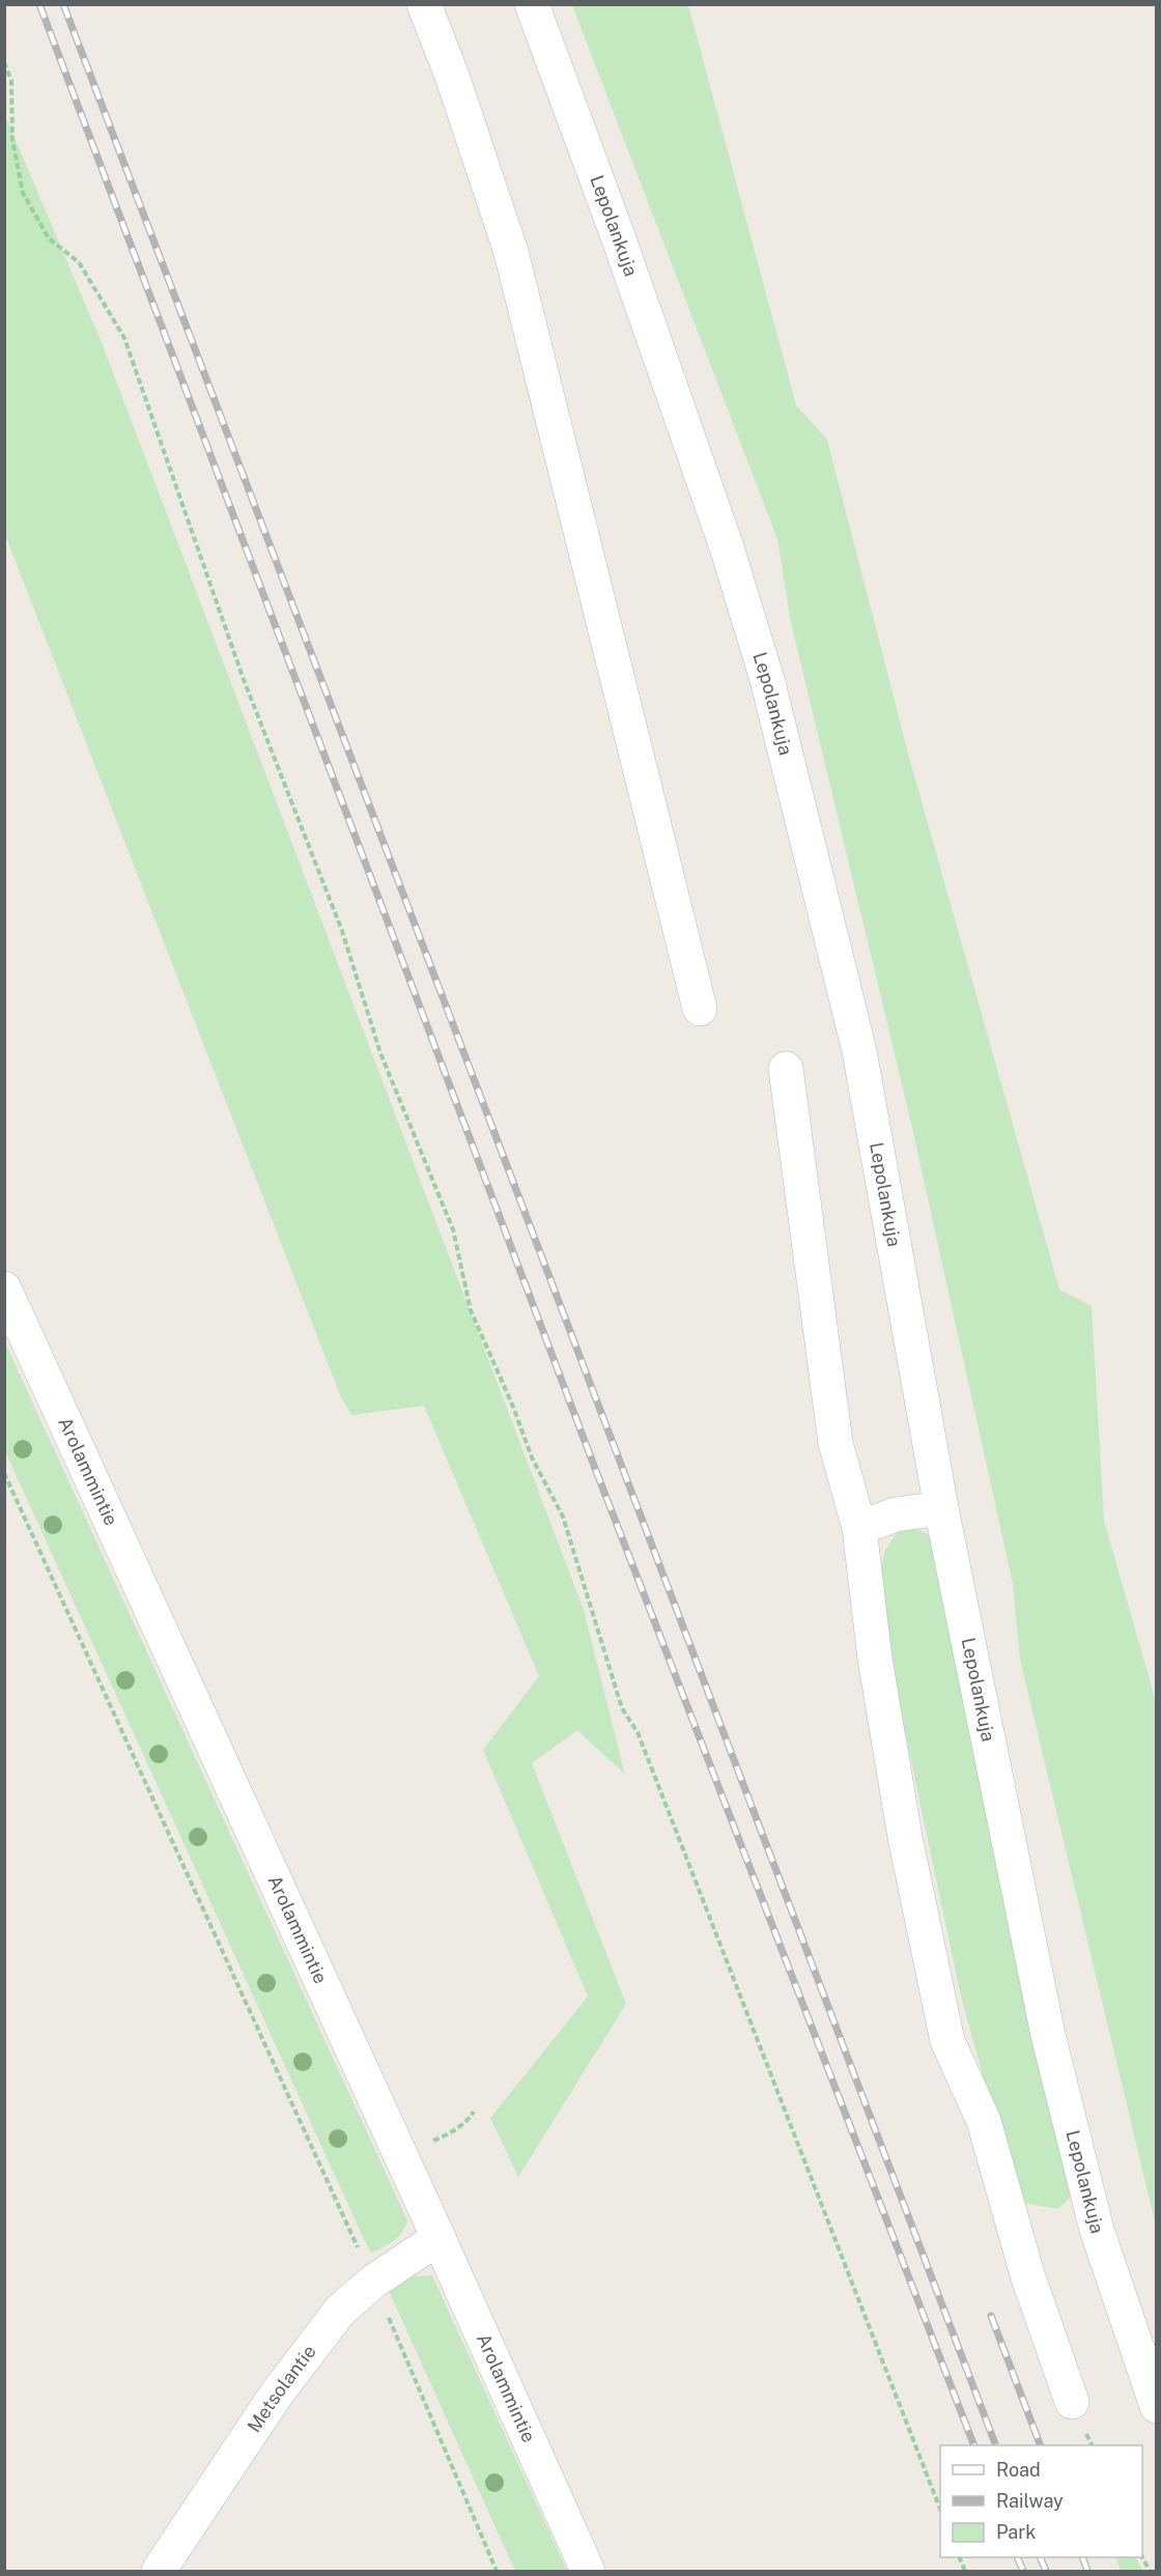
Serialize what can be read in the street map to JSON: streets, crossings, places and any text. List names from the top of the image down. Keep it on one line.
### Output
{"streets":{"street":["Lepolankuja","Arolammintie","Metsolantie"]},"crossings":[["Arolammintie","Metsolantie"]],"legend":["Road","Railway","Park"]}
